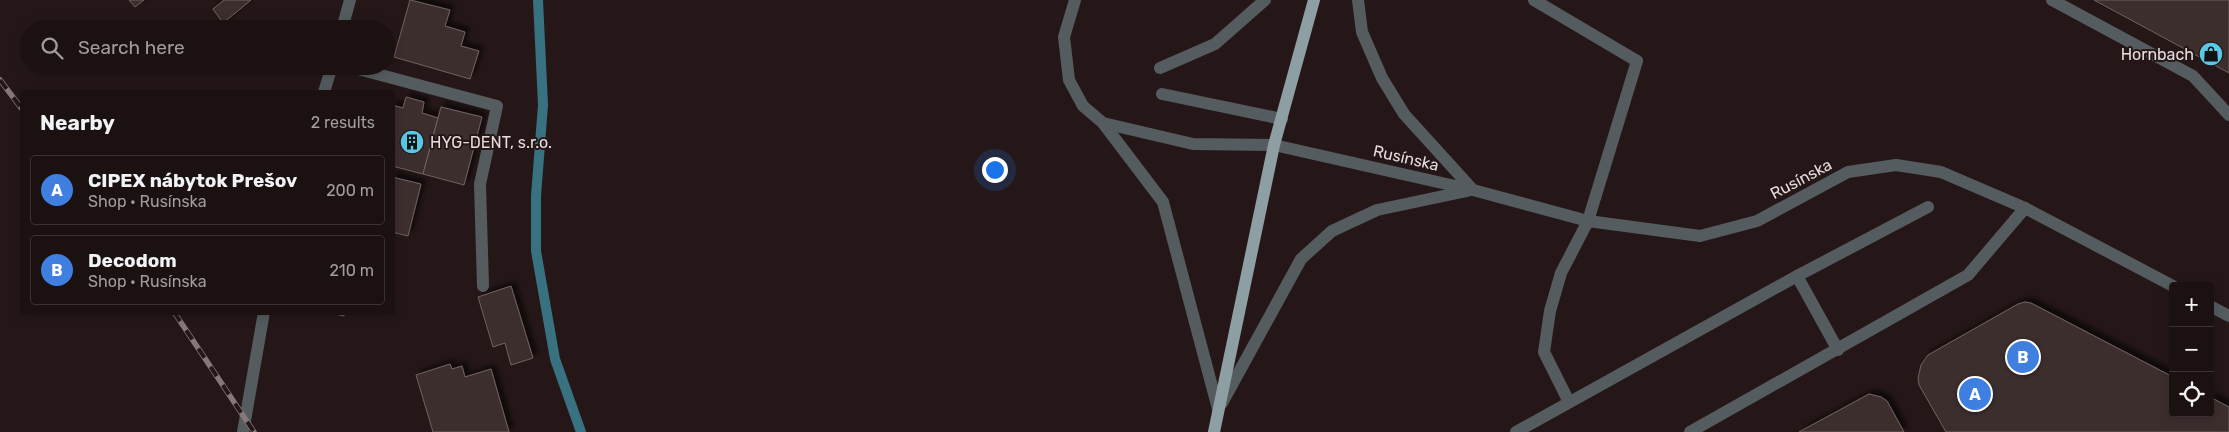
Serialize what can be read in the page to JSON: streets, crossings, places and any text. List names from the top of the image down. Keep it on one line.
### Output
{"streets":{"street":["Rusínska"]},"places":{"shop":["Hornbach"],"building":["HYG-DENT, s.r.o."]},"page":{"search":"Search here","heading":["Nearby","2 results"],"list":[{"mark":"A","name":"CIPEX nábytok Prešov","note":"Shop · Rusínska","value":"200 m"},{"mark":"B","name":"Decodom","note":"Shop · Rusínska","value":"210 m"}],"map_buttons":["+","−"],"pins":["B","A"]}}
